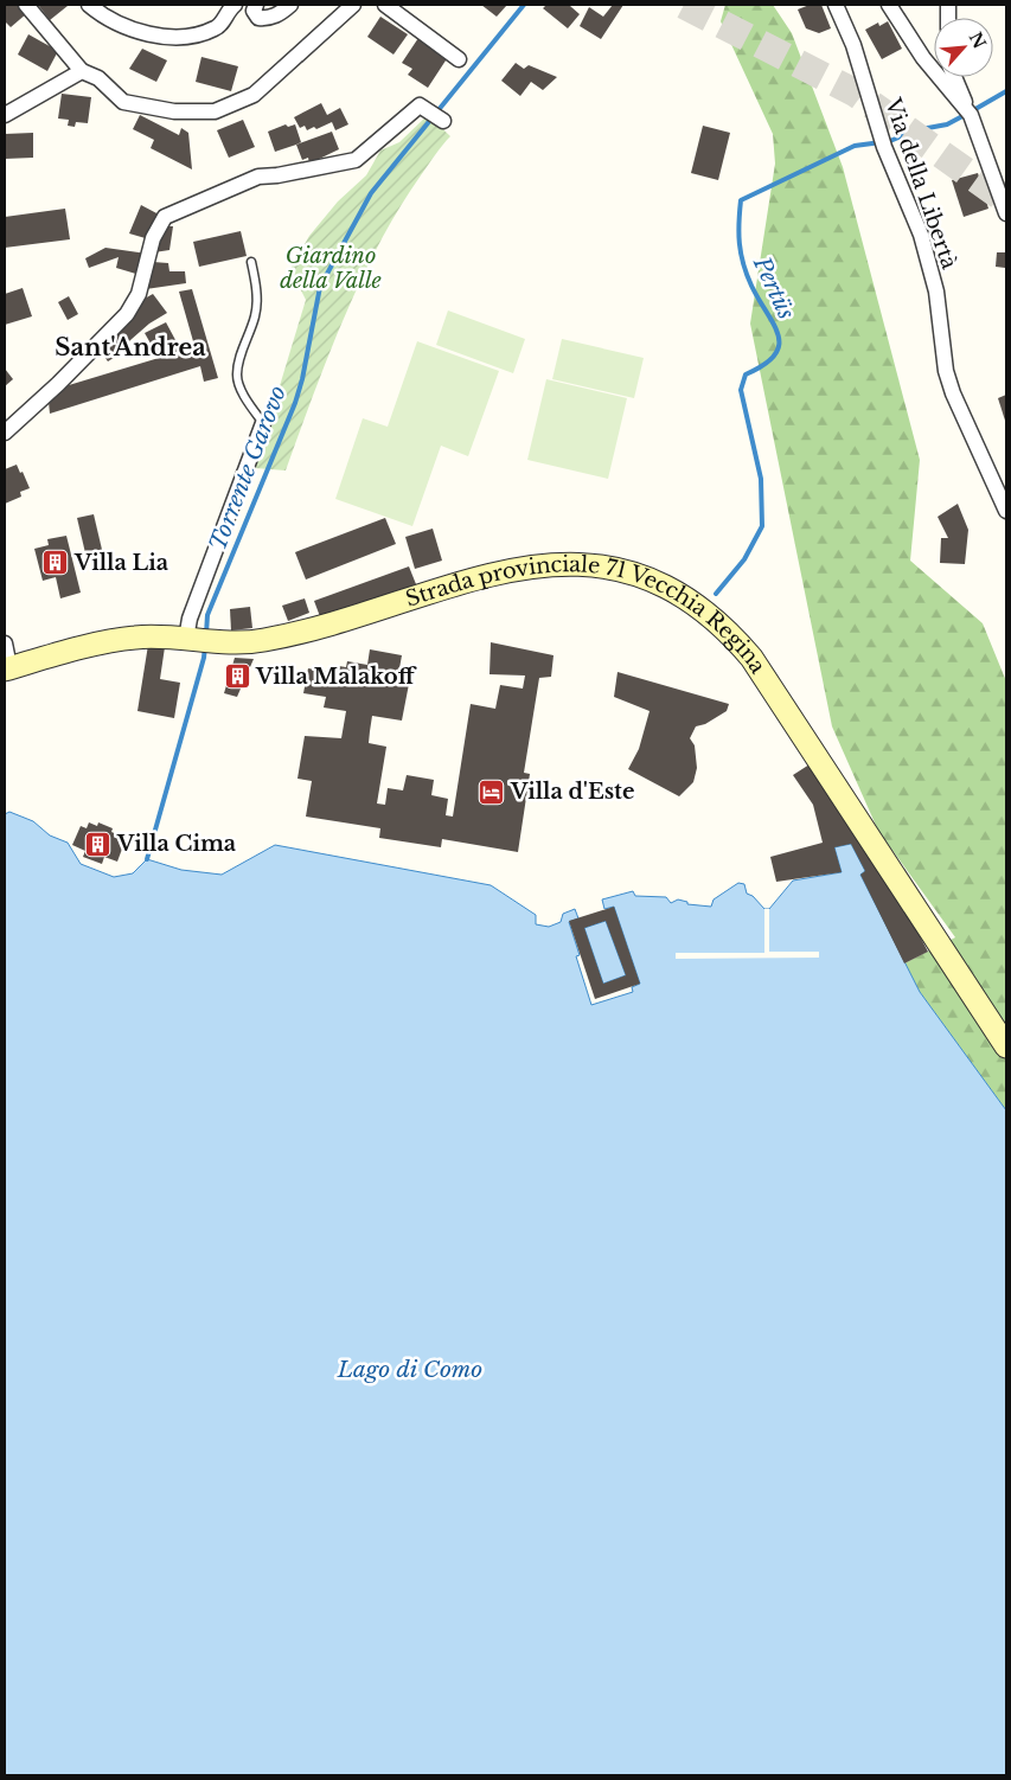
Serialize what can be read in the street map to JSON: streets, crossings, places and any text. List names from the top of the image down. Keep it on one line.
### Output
{"streets":{"street":["Via della Libertà","Strada provinciale 71 Vecchia Regina"]},"districts":["Sant'Andrea"],"water":["Pertüs","Torrente Garovo","Lago di Como"],"parks":["Giardino della Valle"],"places":{"building":["Villa Lia","Villa Malakoff","Villa Cima"],"hotel":["Villa d'Este"]},"north":"top right"}
